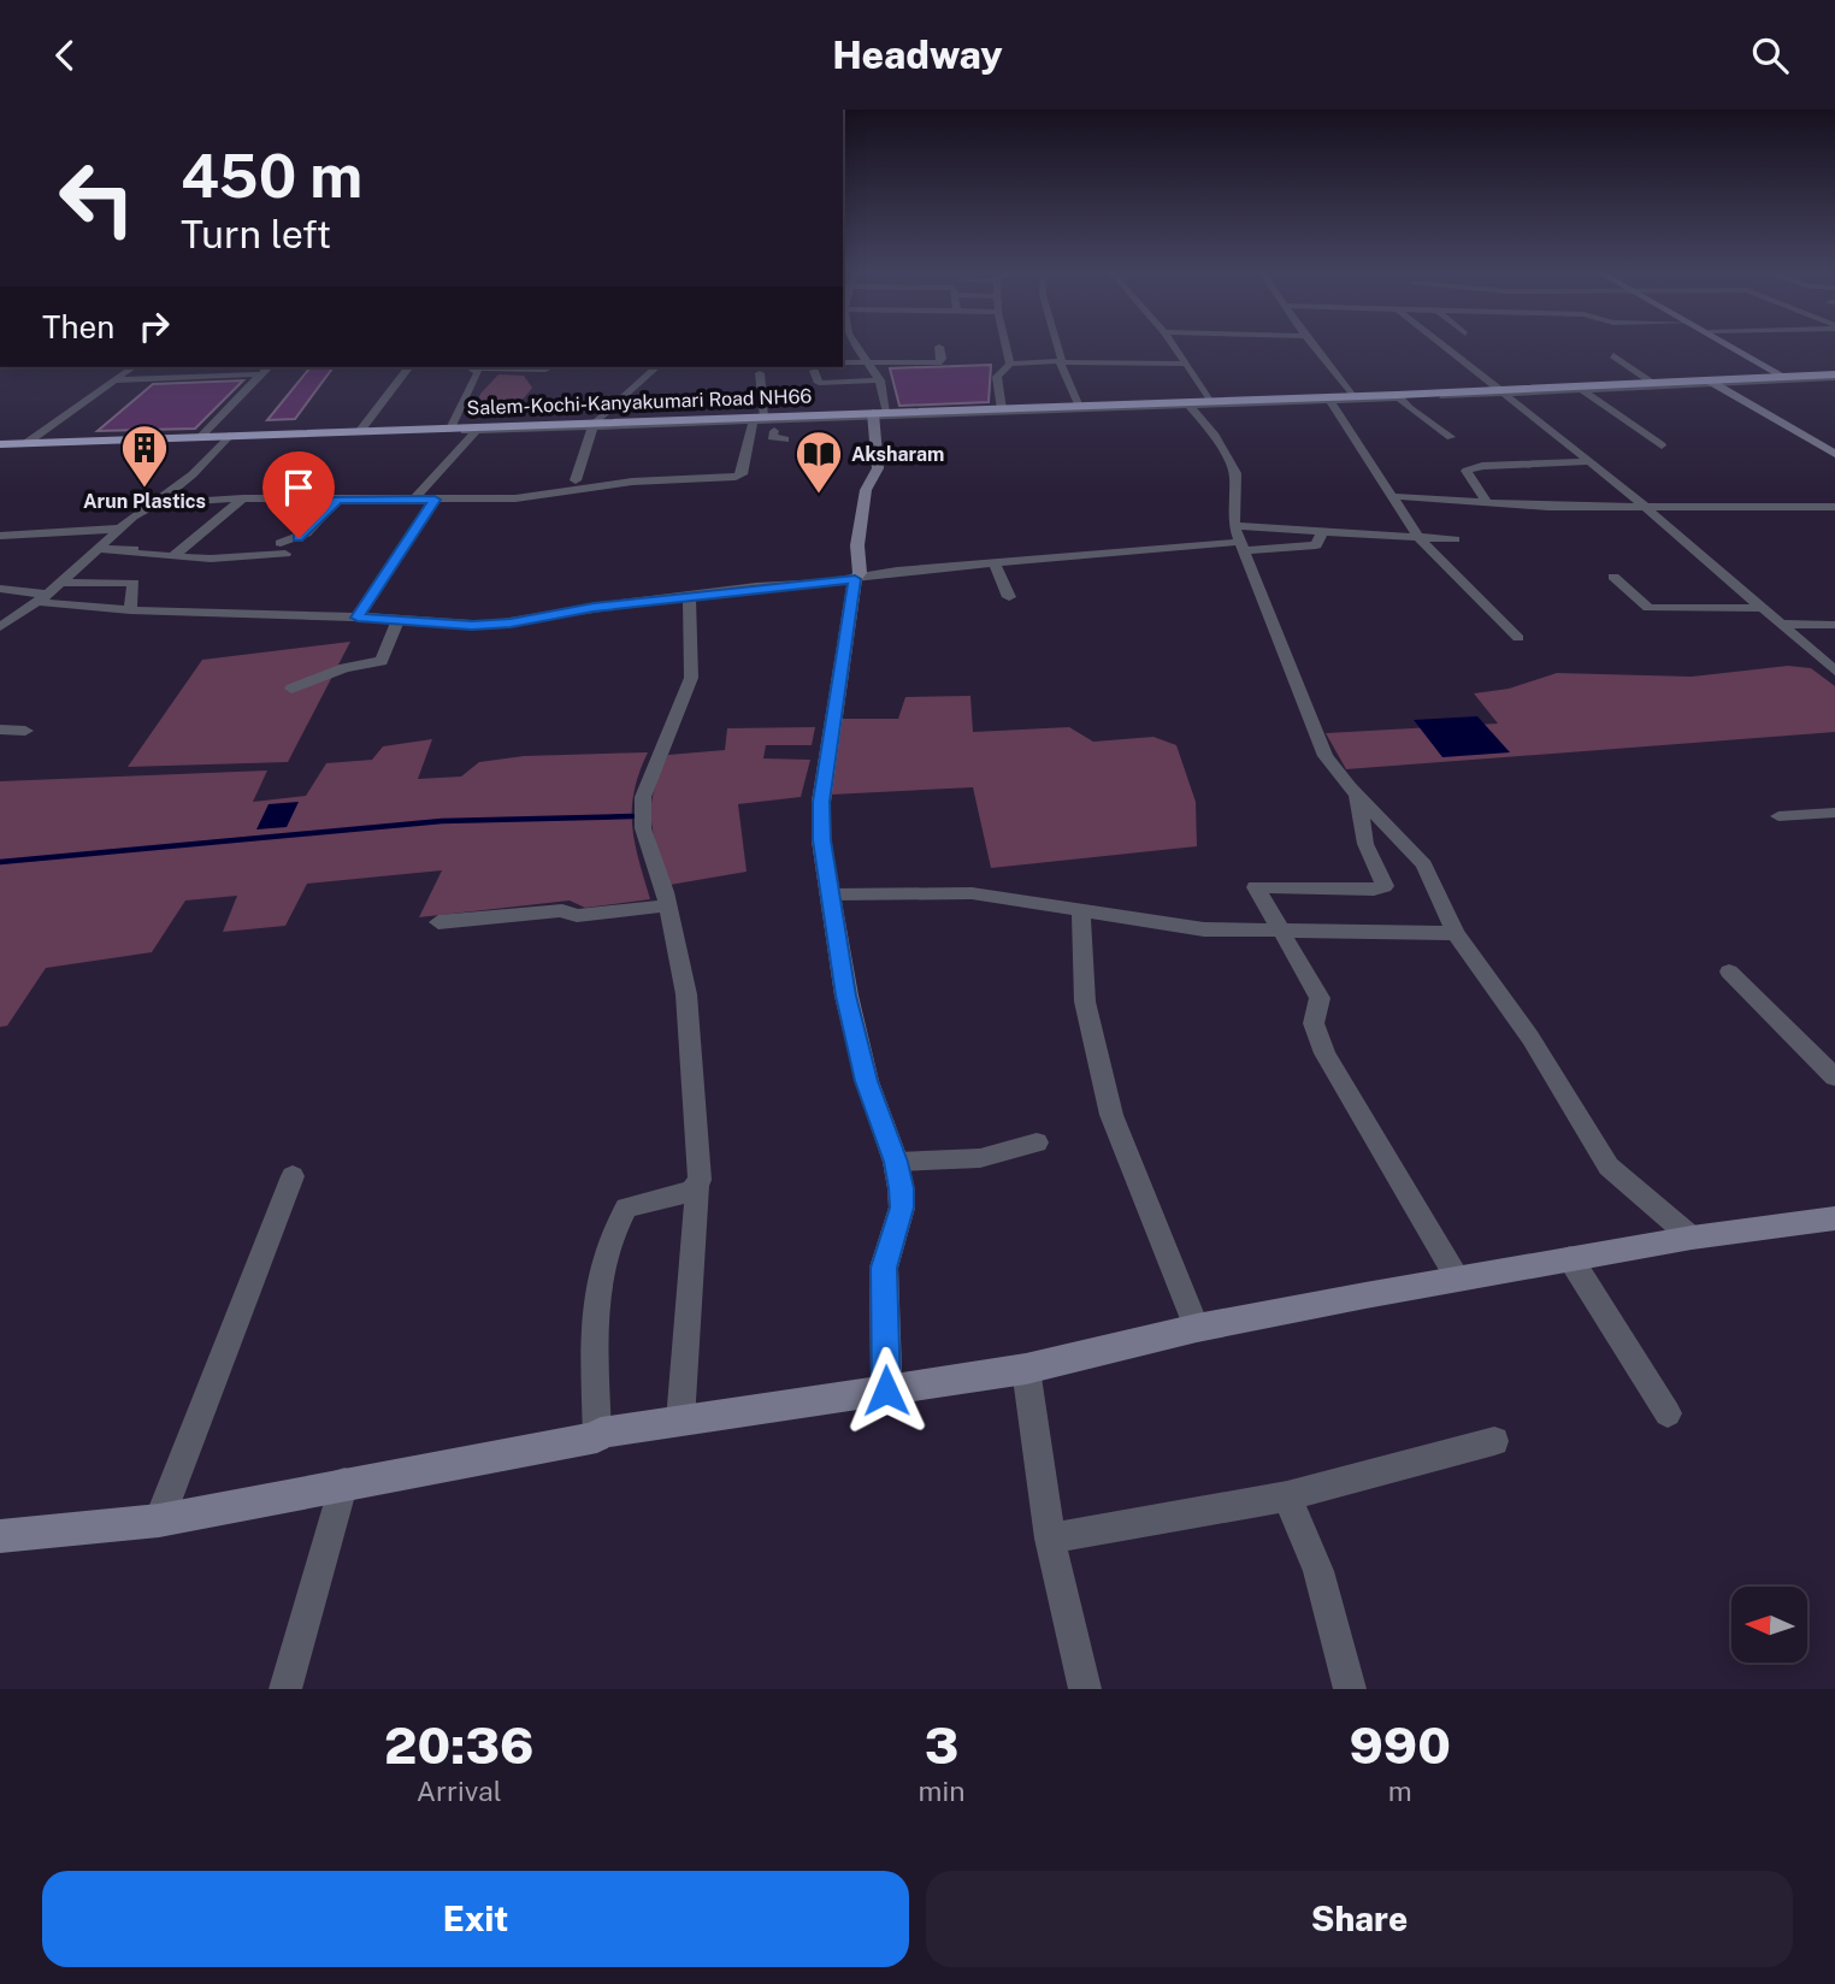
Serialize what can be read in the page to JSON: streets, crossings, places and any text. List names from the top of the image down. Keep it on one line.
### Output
{"streets":{"highway":["Salem-Kochi-Kanyakumari Road NH66"]},"places":{"building":["Arun Plastics"],"library":["Aksharam"]},"north":"left","page":{"header":"Headway","turn":["450 m","Turn left"],"then":"Then","eta":["20:36","Arrival","3","min","990","m"],"buttons":["Exit","Share"]}}
